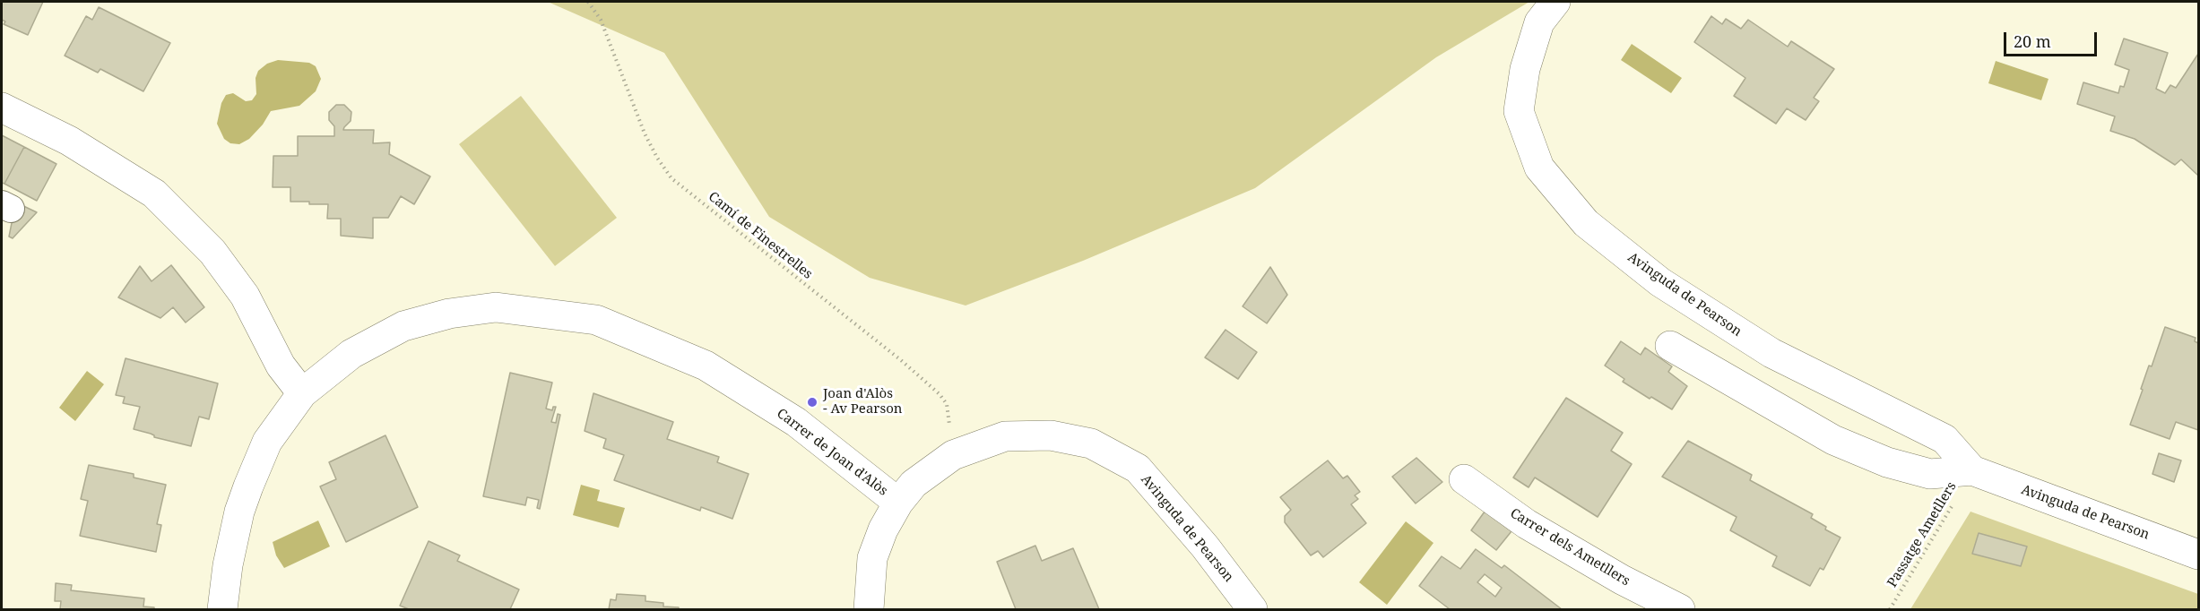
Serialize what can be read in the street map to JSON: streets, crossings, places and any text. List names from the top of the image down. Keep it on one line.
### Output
{"streets":{"street":["Avinguda de Pearson","Carrer de Joan d'Alòs","Carrer dels Ametllers"],"path":["Camí de Finestrelles","Passatge Ametllers"]},"crossings":[["Camí de Finestrelles","Avinguda de Pearson"],["Avinguda de Pearson","Carrer de Joan d'Alòs"],["Avinguda de Pearson","Passatge Ametllers"]],"places":["Joan d'Alòs - Av Pearson"],"scale_bar":"20 m"}
